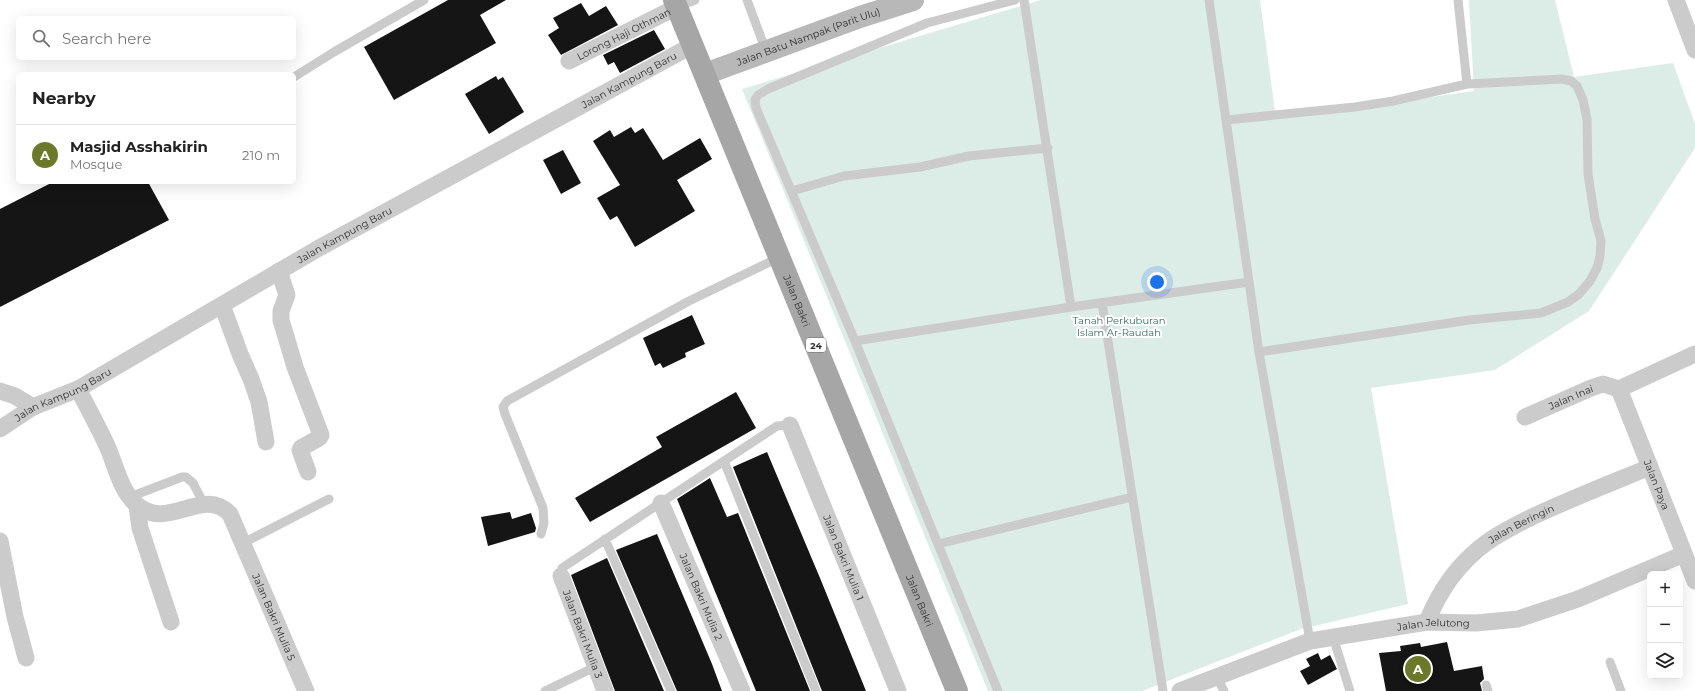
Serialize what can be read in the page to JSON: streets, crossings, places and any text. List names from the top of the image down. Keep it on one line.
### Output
{"streets":{"main road":["Jalan Bakri","24"],"street":["Lorong Haji Othman","Jalan Batu Nampak (Parit Ulu)","Jalan Kampung Baru","Jalan Inai","Jalan Paya","Jalan Beringin","Jalan Bakri Mulia 1","Jalan Bakri Mulia 2","Jalan Bakri Mulia 5","Jalan Jelutong","Jalan Bakri Mulia 3"]},"crossings":[["Lorong Haji Othman","Jalan Bakri"],["Jalan Batu Nampak (Parit Ulu)","Jalan Bakri"],["Jalan Kampung Baru","Jalan Bakri"],["Jalan Inai","Jalan Paya"],["Jalan Paya","Jalan Beringin"],["Jalan Paya","Jalan Jelutong"],["Jalan Beringin","Jalan Jelutong"]],"parks":["Tanah Perkuburan Islam Ar-Raudah"],"page":{"search":"Search here","heading":"Nearby","list":[{"mark":"A","name":"Masjid Asshakirin","note":"Mosque","value":"210 m"}],"map_buttons":["+","−"],"pins":"A"}}
